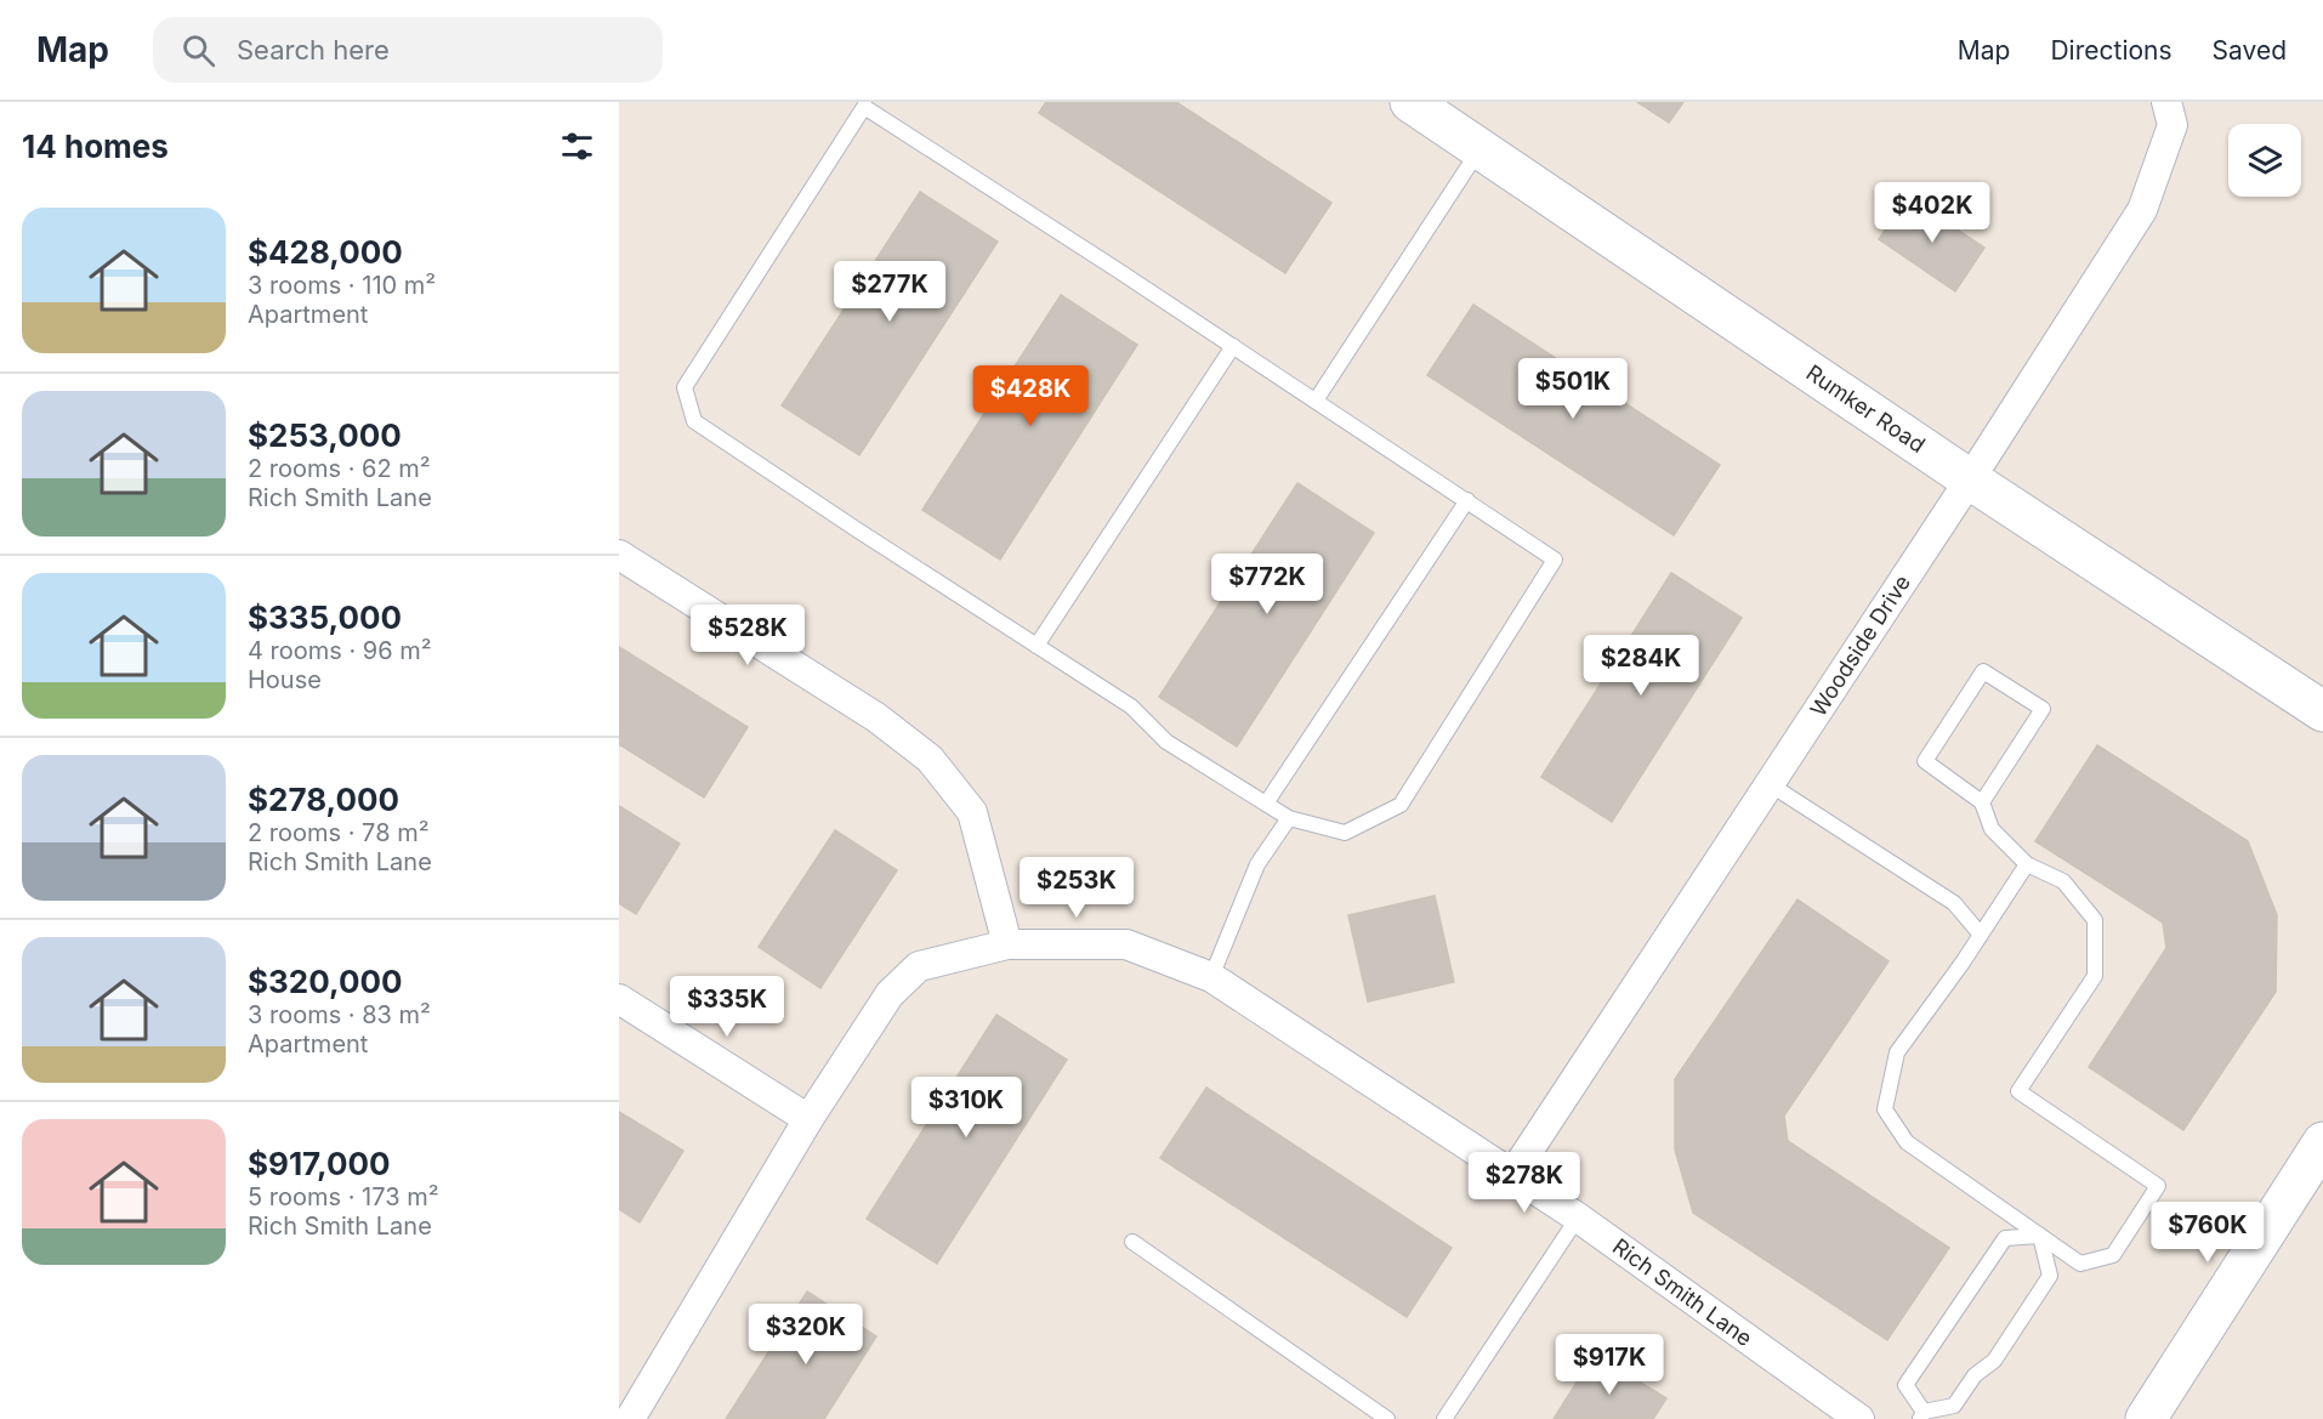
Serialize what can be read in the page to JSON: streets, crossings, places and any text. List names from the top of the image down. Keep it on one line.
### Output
{"streets":{"street":["Rumker Road","Woodside Drive","Rich Smith Lane"]},"crossings":[["Rumker Road","Woodside Drive"],["Woodside Drive","Rich Smith Lane"]],"page":{"header":"Map","search":"Search here","nav":["Map","Directions","Saved"],"heading":"14 homes","price":["$402K","$277K","$501K","$428K","$772K","$528K","$284K","$253K","$335K","$310K","$278K","$760K","$320K","$917K"],"list":[{"name":"$428,000","note":"3 rooms · 110 m² · Apartment"},{"name":"$253,000","note":"2 rooms · 62 m² · Rich Smith Lane"},{"name":"$335,000","note":"4 rooms · 96 m² · House"},{"name":"$278,000","note":"2 rooms · 78 m² · Rich Smith Lane"},{"name":"$320,000","note":"3 rooms · 83 m² · Apartment"},{"name":"$917,000","note":"5 rooms · 173 m² · Rich Smith Lane"}]}}
